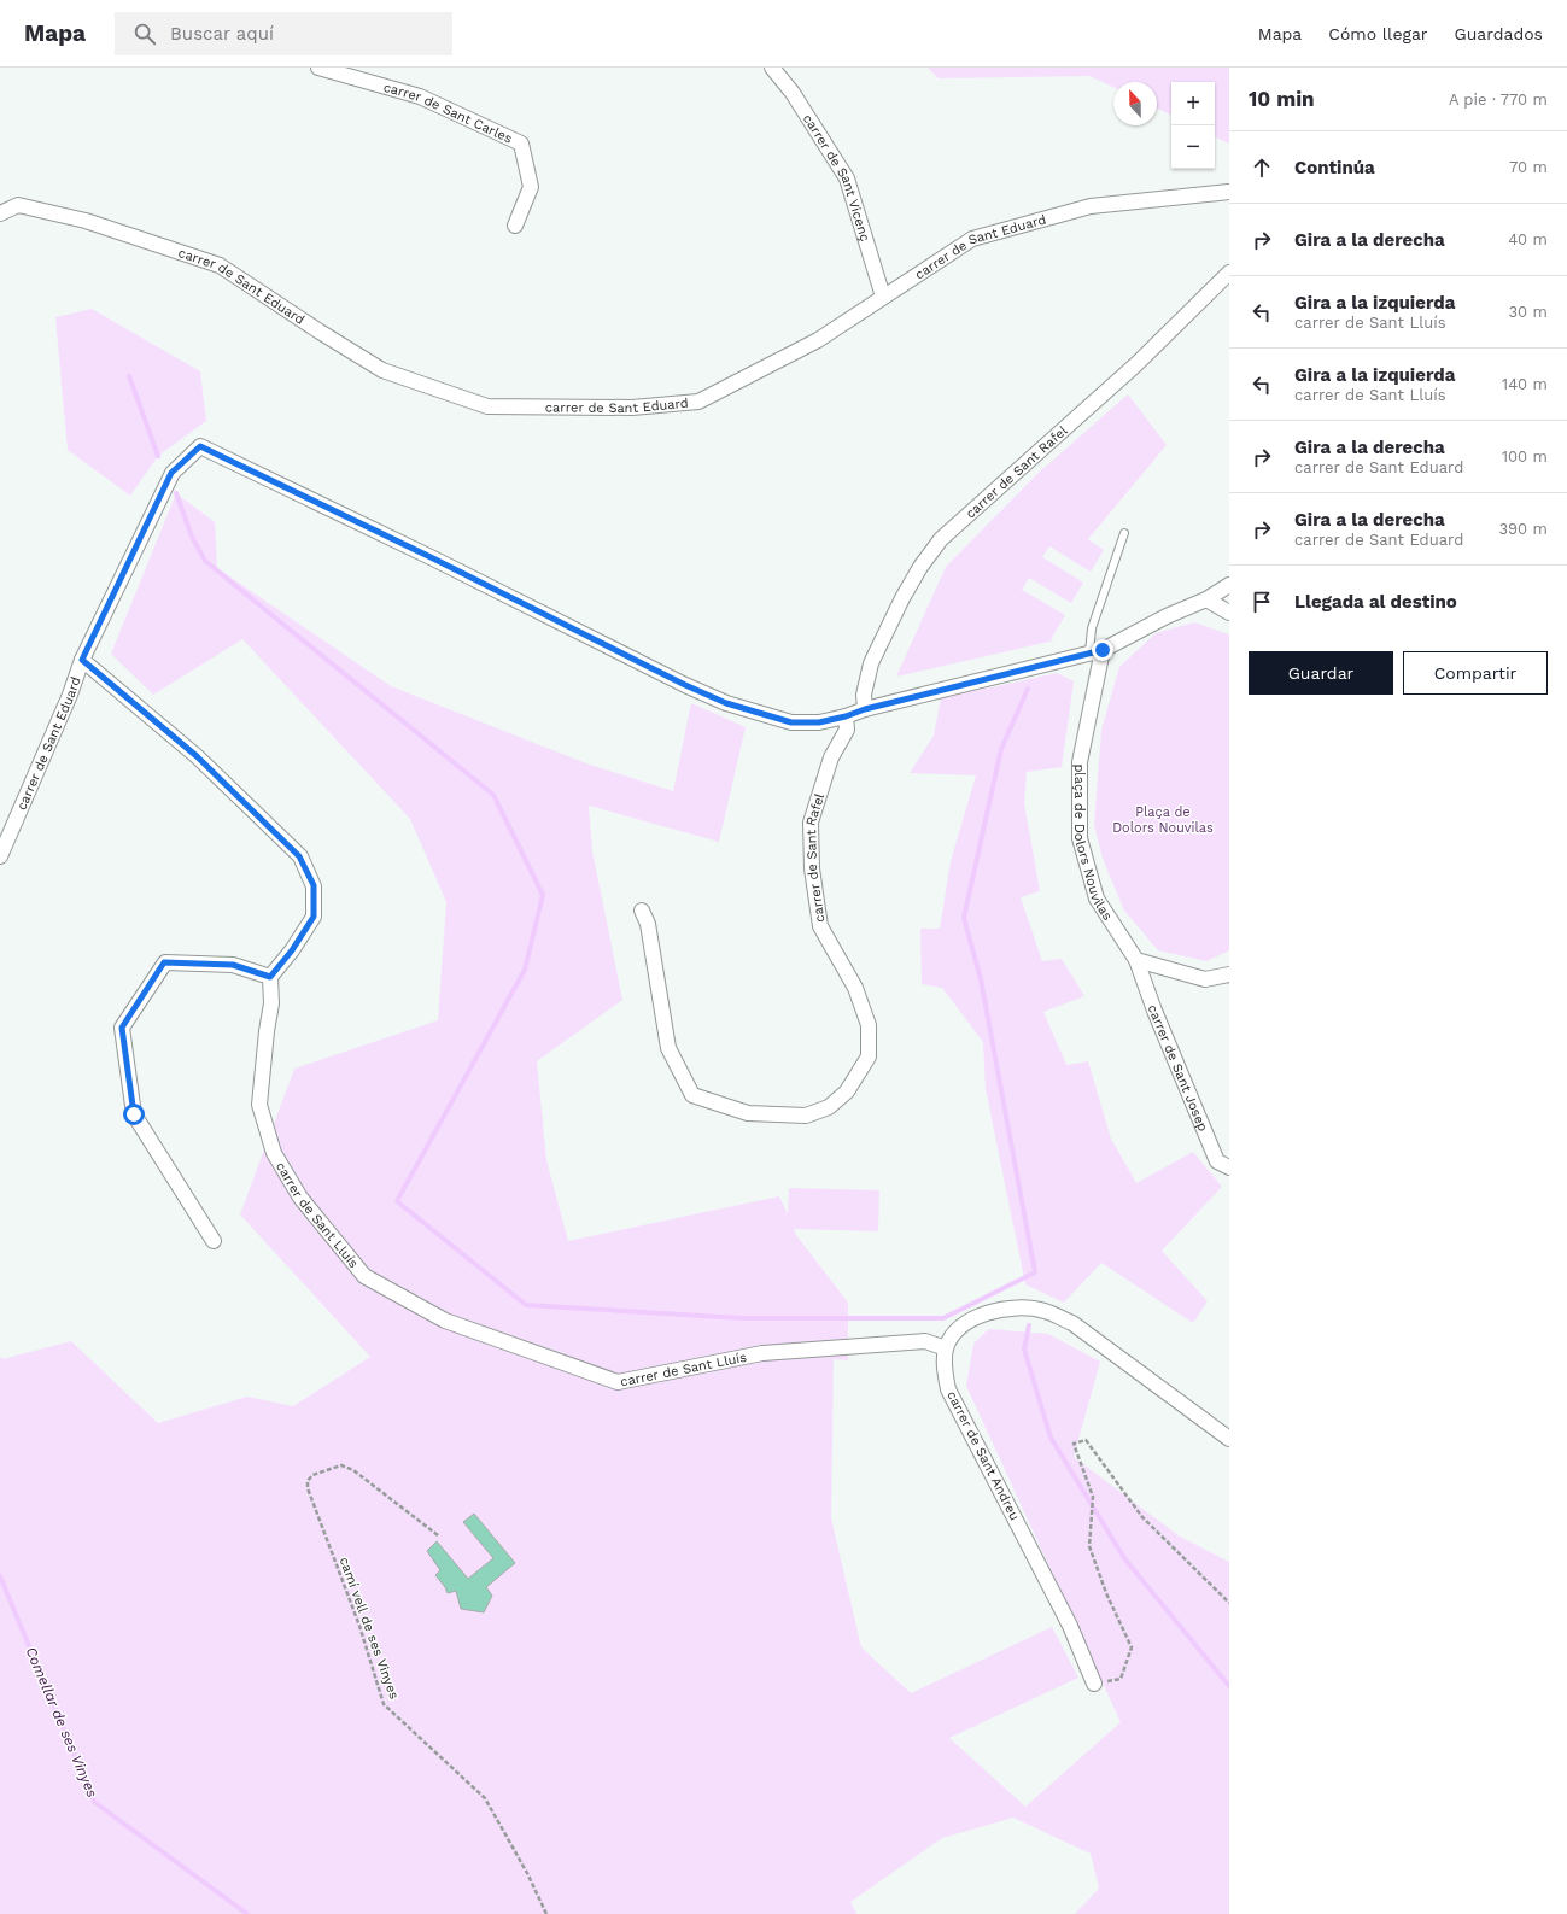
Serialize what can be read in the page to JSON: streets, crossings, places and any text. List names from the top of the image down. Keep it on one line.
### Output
{"streets":{"street":["carrer de Sant Carles","carrer de Sant Vicenç","carrer de Sant Eduard","carrer de Sant Rafel","plaça de Dolors Nouvilas","carrer de Sant Josep","carrer de Sant Lluís","carrer de Sant Andreu"],"path":["camí vell de ses Vinyes"]},"crossings":[["carrer de Sant Vicenç","carrer de Sant Eduard"],["carrer de Sant Eduard","carrer de Sant Rafel"],["carrer de Sant Eduard","plaça de Dolors Nouvilas"],["plaça de Dolors Nouvilas","carrer de Sant Josep"],["carrer de Sant Lluís","carrer de Sant Andreu"]],"water":["Comellar de ses Vinyes"],"parks":["Plaça de Dolors Nouvilas"],"north":"top","page":{"header":"Mapa","search":"Buscar aquí","nav":["Mapa","Cómo llegar","Guardados"],"heading":["10 min","A pie · 770 m"],"map_buttons":["+","−"],"list":[["Continúa","70 m"],["Gira a la derecha","40 m"],["Gira a la izquierda","carrer de Sant Lluís","30 m"],["Gira a la izquierda","carrer de Sant Lluís","140 m"],["Gira a la derecha","carrer de Sant Eduard","100 m"],["Gira a la derecha","carrer de Sant Eduard","390 m"],"Llegada al destino"],"buttons":["Guardar","Compartir"]}}
